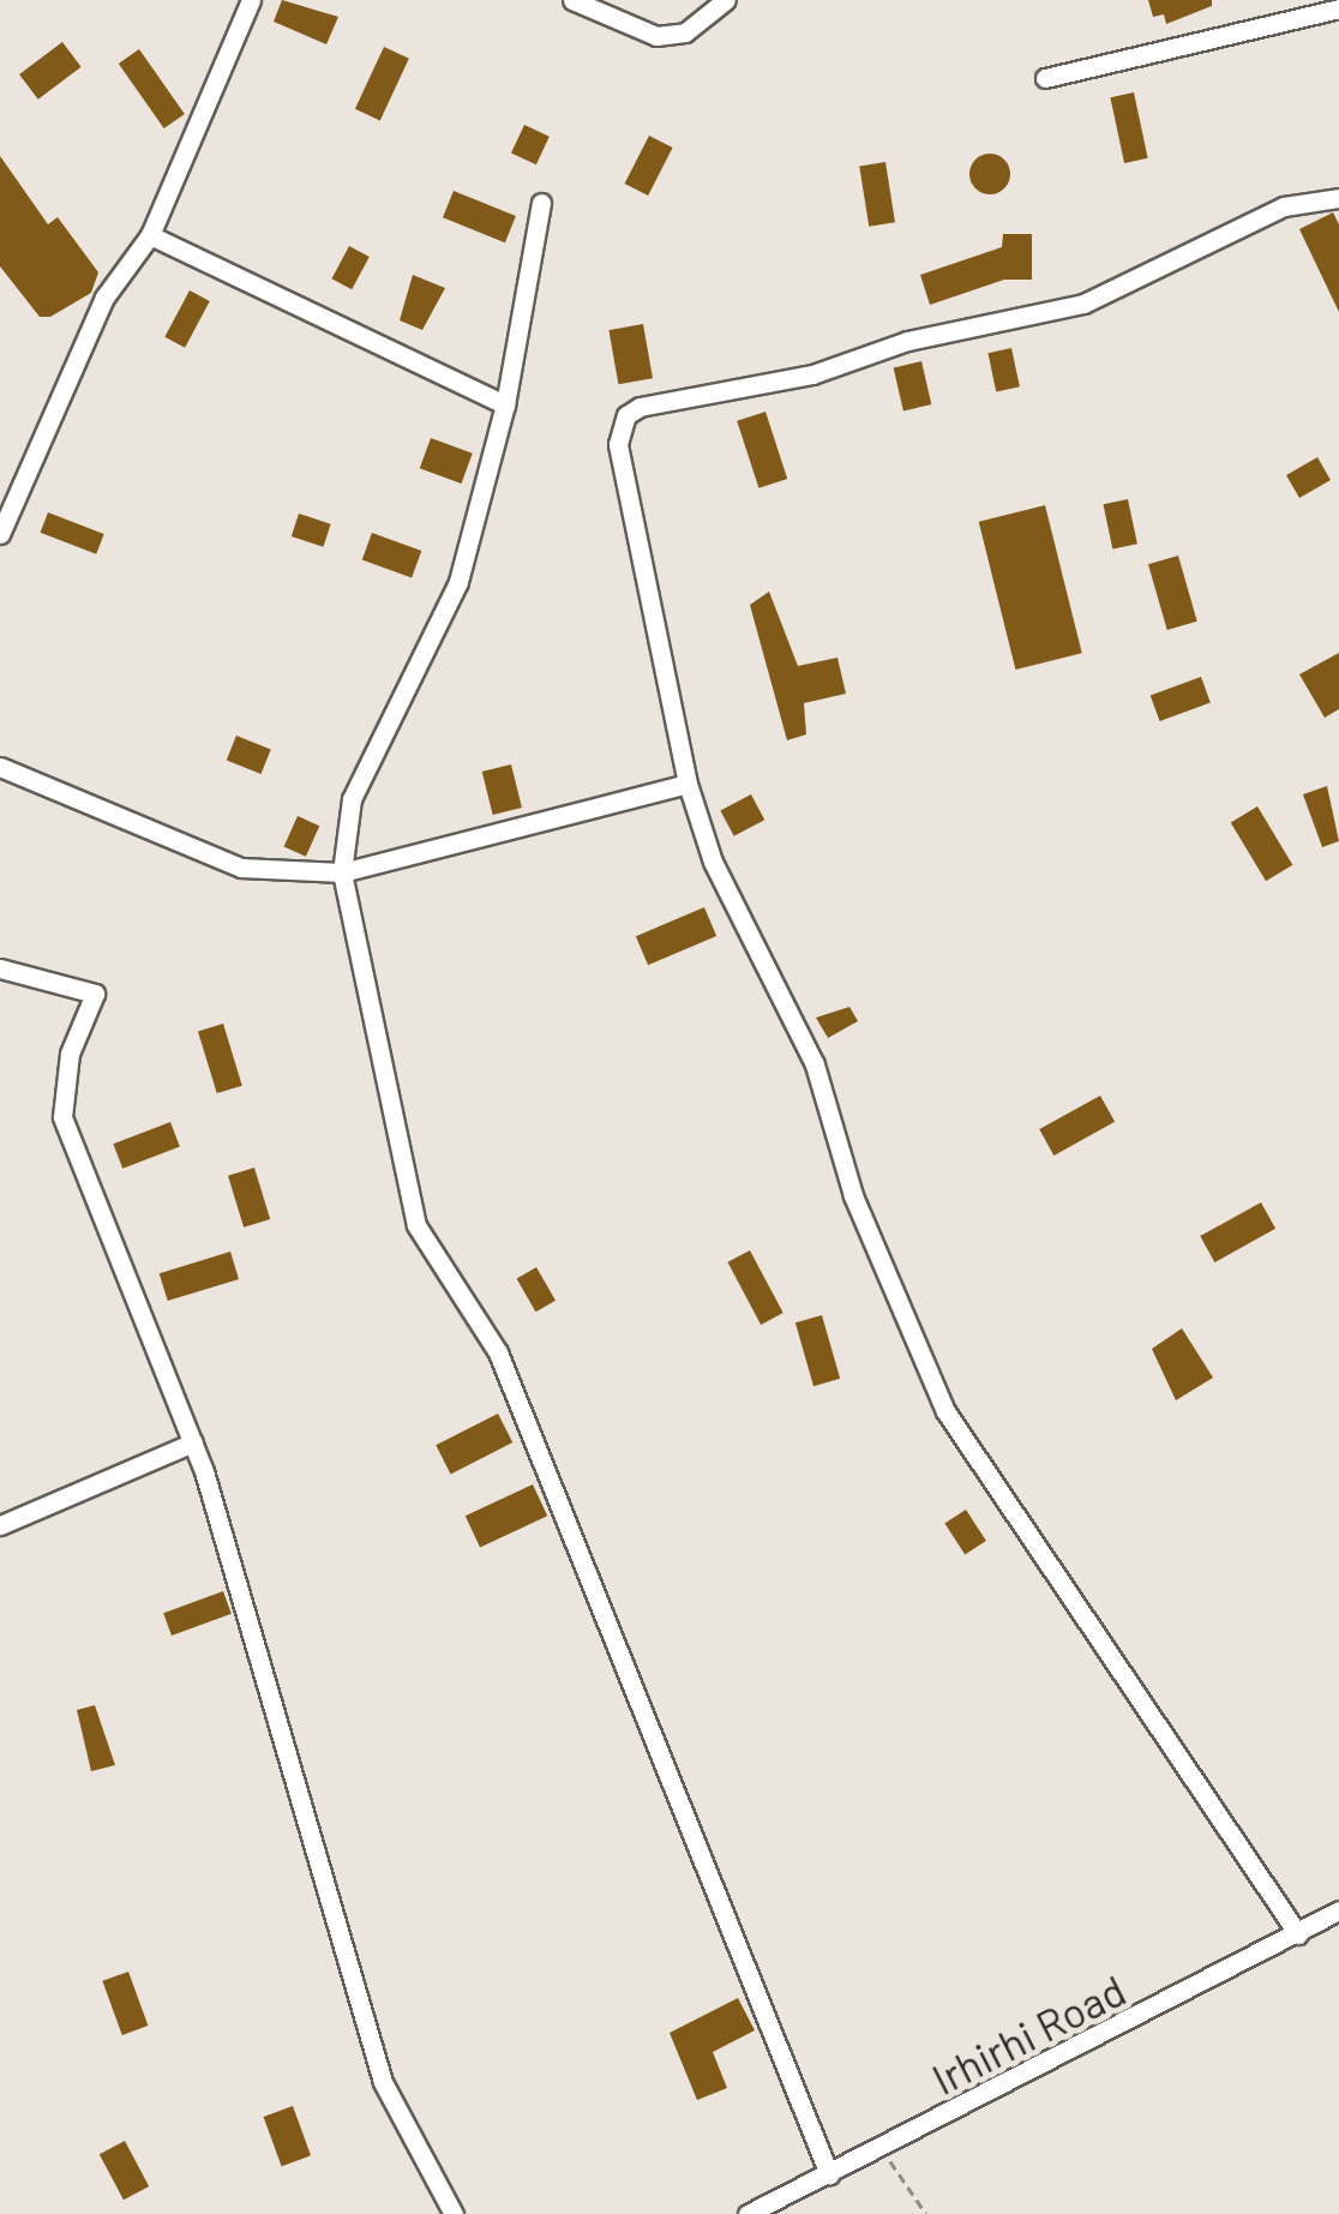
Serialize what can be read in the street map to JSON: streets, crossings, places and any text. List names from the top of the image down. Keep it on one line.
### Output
{"streets":{"street":["Irhirhi Road"]}}
